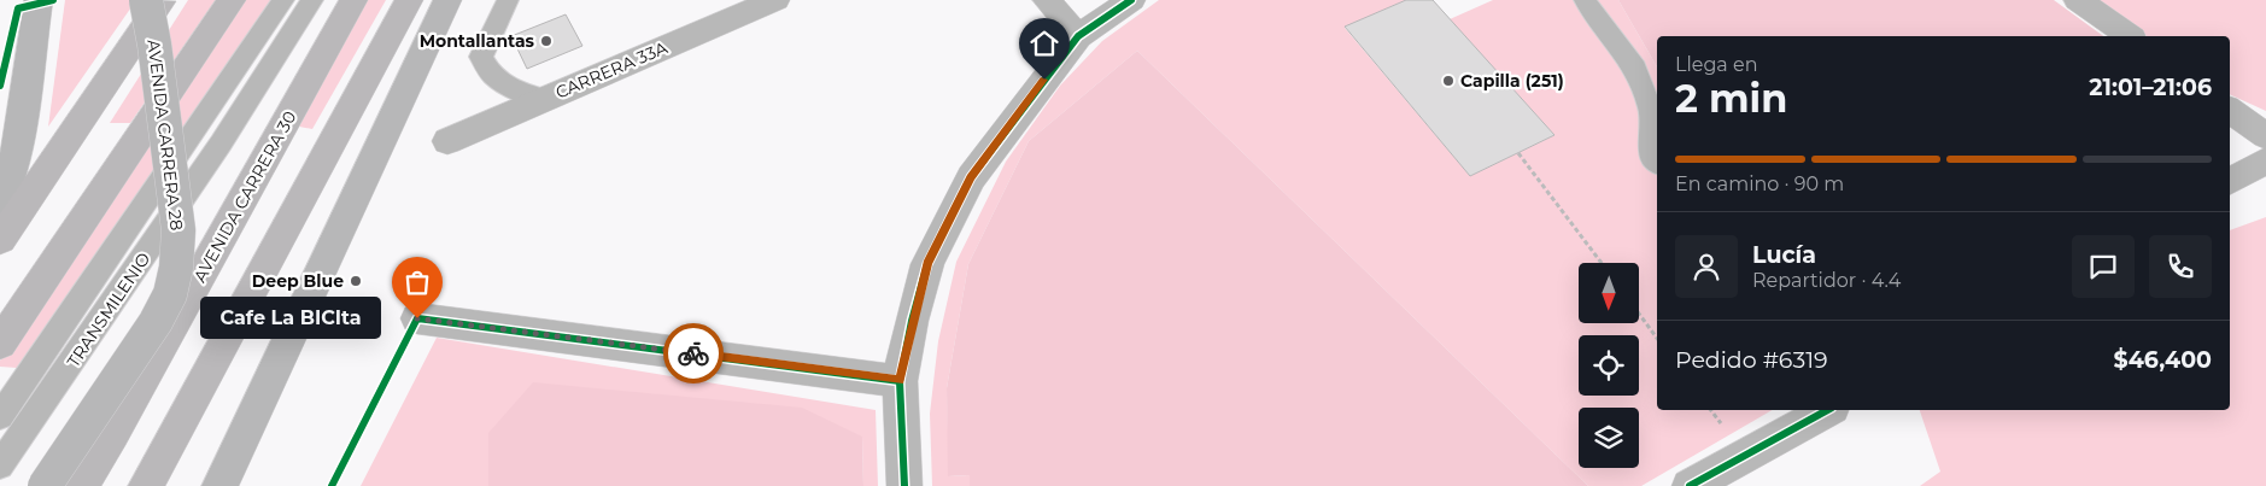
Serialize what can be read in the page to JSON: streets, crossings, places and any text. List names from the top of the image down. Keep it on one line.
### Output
{"streets":{"highway":["AVENIDA CARRERA 30"],"main road":["AVENIDA CARRERA 28"],"street":["CARRERA 33A"],"lane":["TRANSMILENIO"]},"places":["Montallantas","Capilla (251)","Deep Blue","Cafe La BICIta"],"north":"bottom","page":{"heading":["2 min","Llega en","21:01–21:06"],"panel":["Lucía","Repartidor · 4.4","Pedido #6319","$46,400"],"bar":"En camino · 90 m","bubble":"Cafe La BICIta"}}
